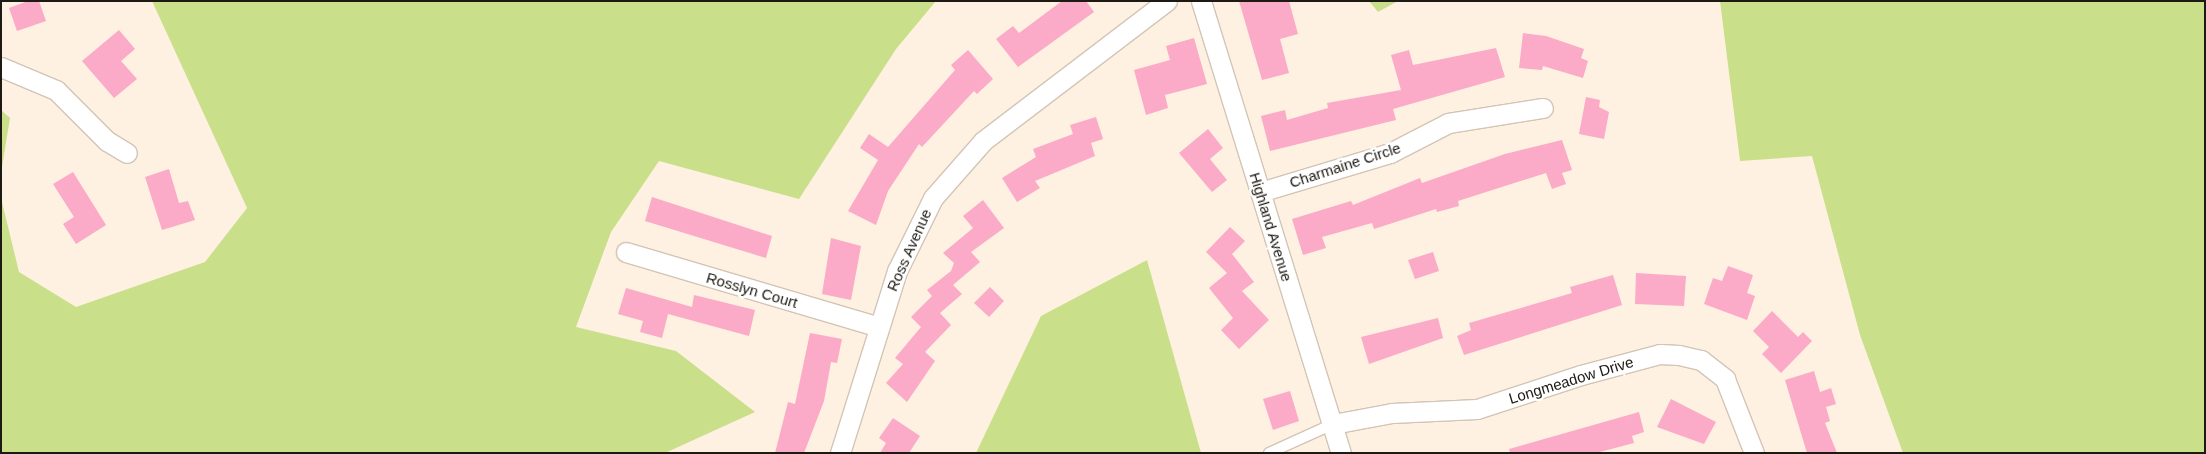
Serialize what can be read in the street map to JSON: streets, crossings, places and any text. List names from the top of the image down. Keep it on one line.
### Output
{"streets":{"street":["Charmaine Circle","Highland Avenue","Ross Avenue","Rosslyn Court","Longmeadow Drive"]},"crossings":[["Charmaine Circle","Highland Avenue"],["Highland Avenue","Longmeadow Drive"],["Ross Avenue","Rosslyn Court"]]}
